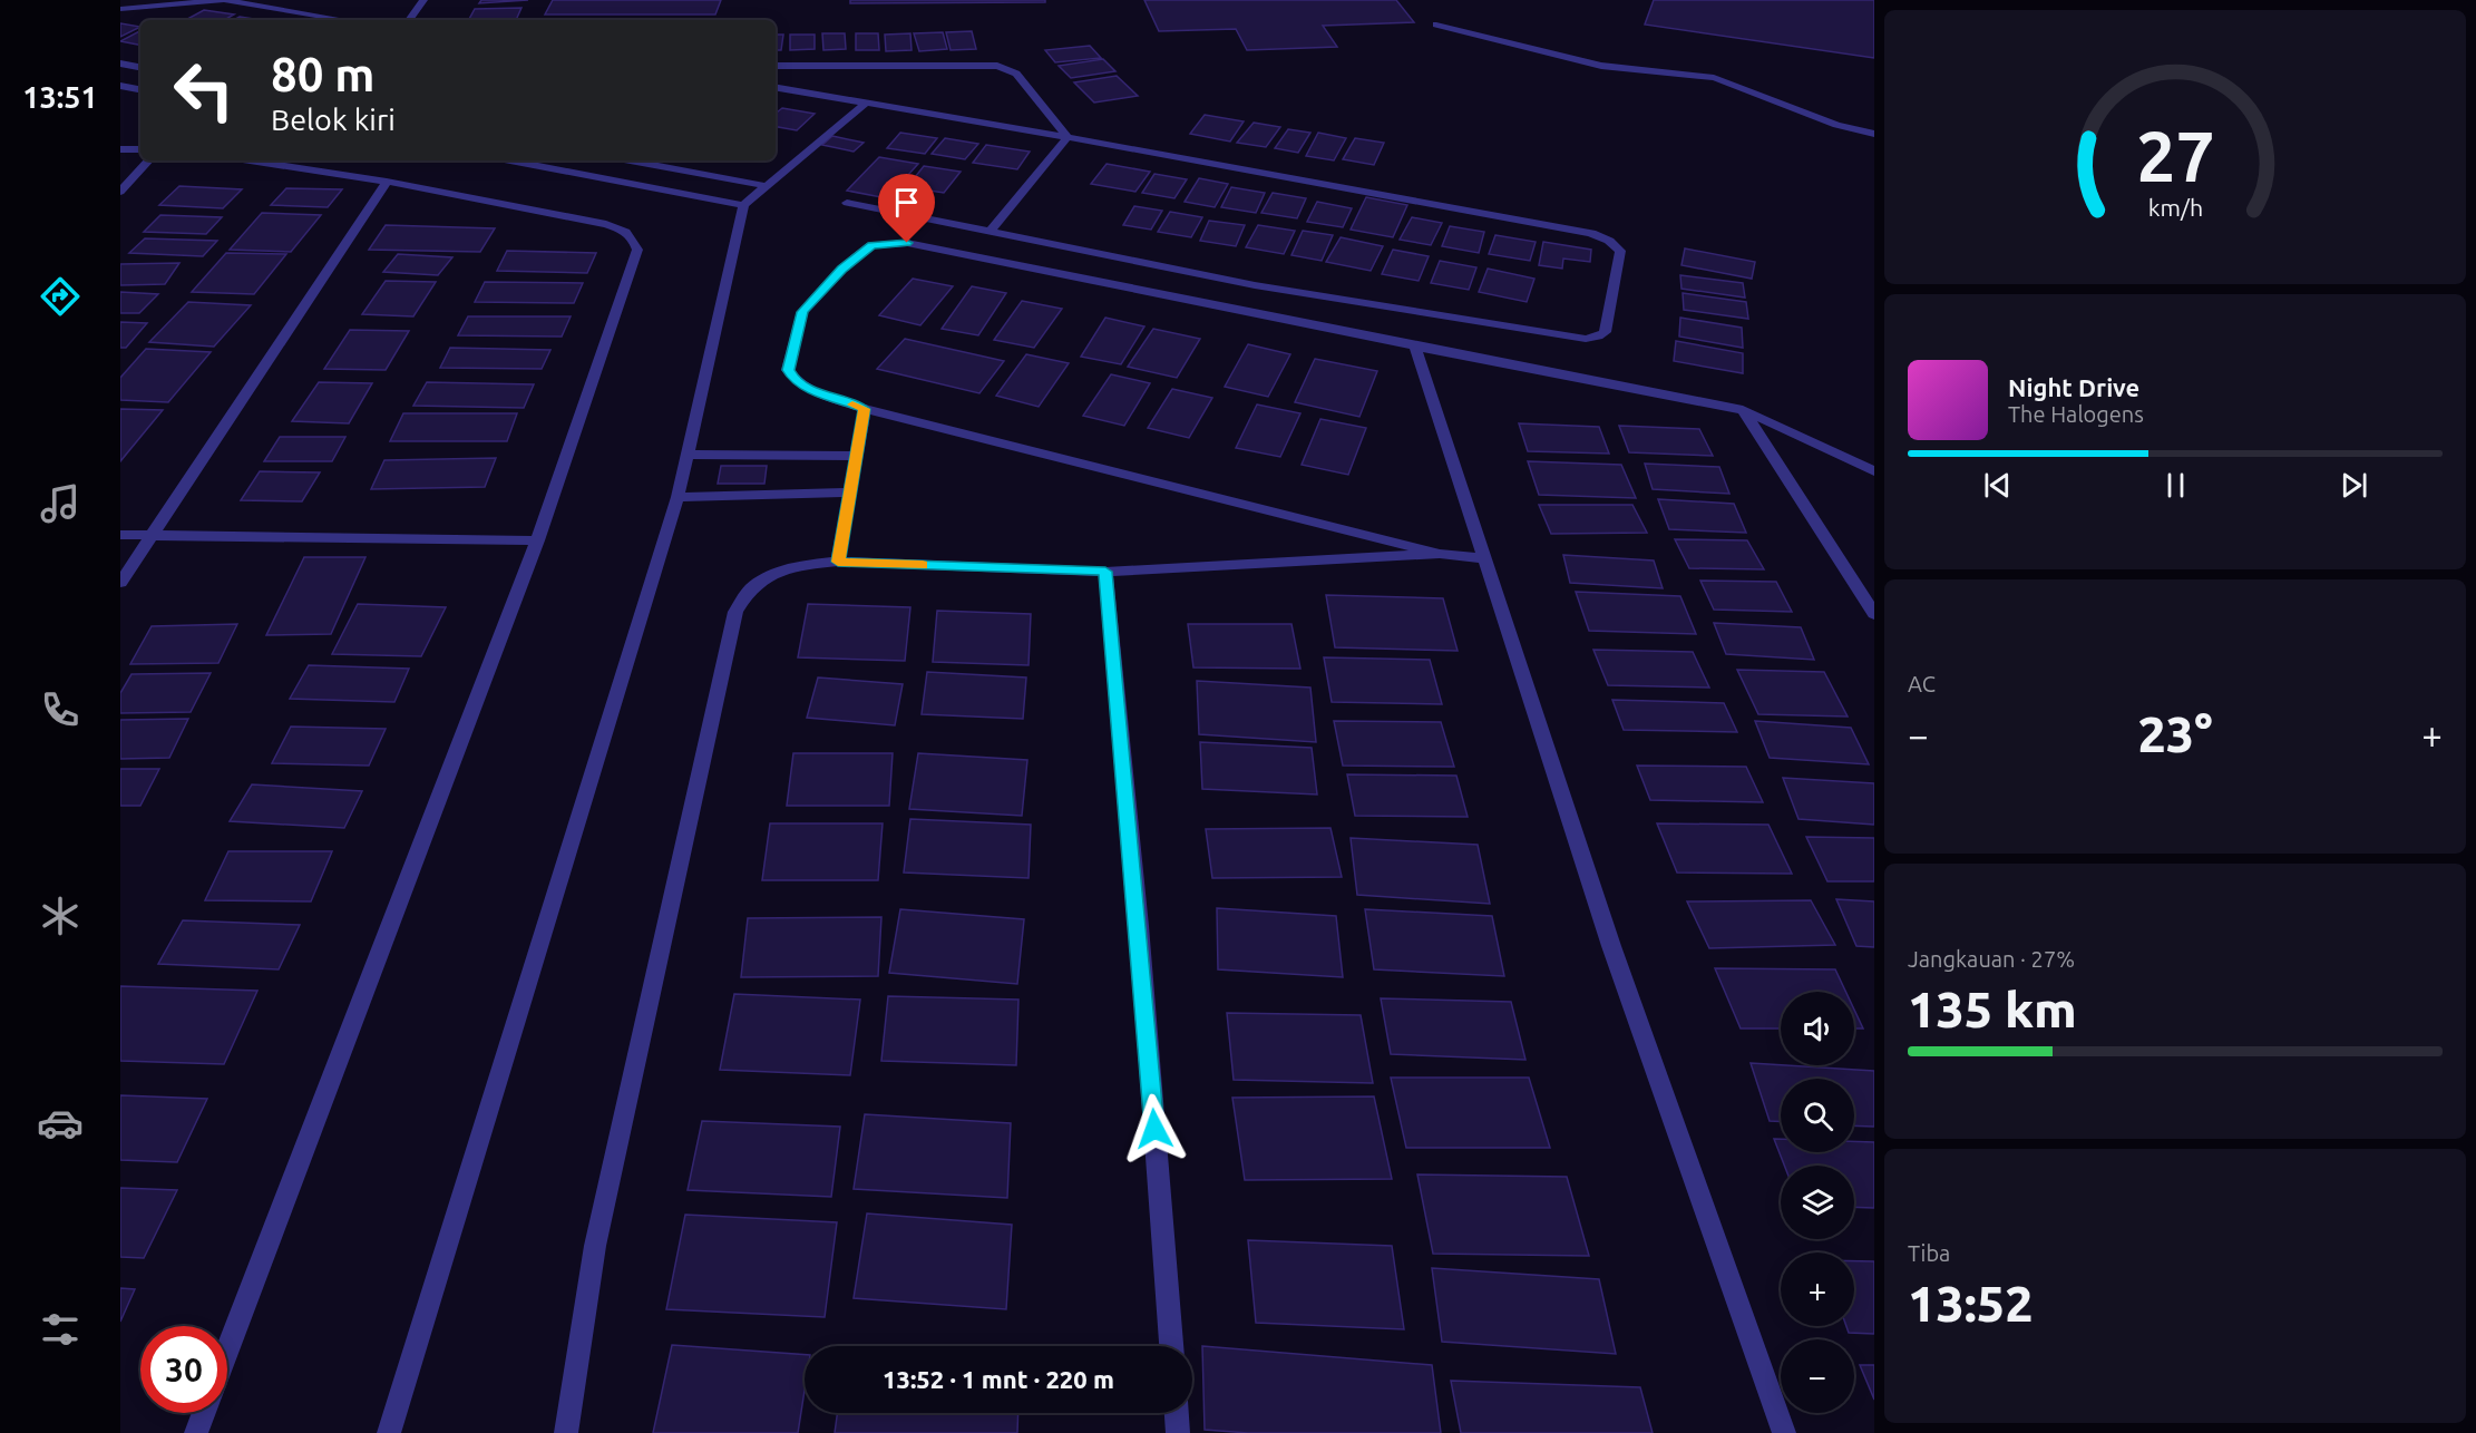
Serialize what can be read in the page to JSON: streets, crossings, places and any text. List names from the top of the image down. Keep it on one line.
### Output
{"page":{"tabs":"13:51","turn":["80 m","Belok kiri"],"song":["Night Drive","The Halogens"],"tile":["AC",["Jangkauan · 27%","135 km"],["Tiba","13:52"]],"heat":["−","23°","+"],"map_buttons":["+","−"],"limit":"30","trip":"13:52 · 1 mnt · 220 m","gauge":["27","km/h"]}}
